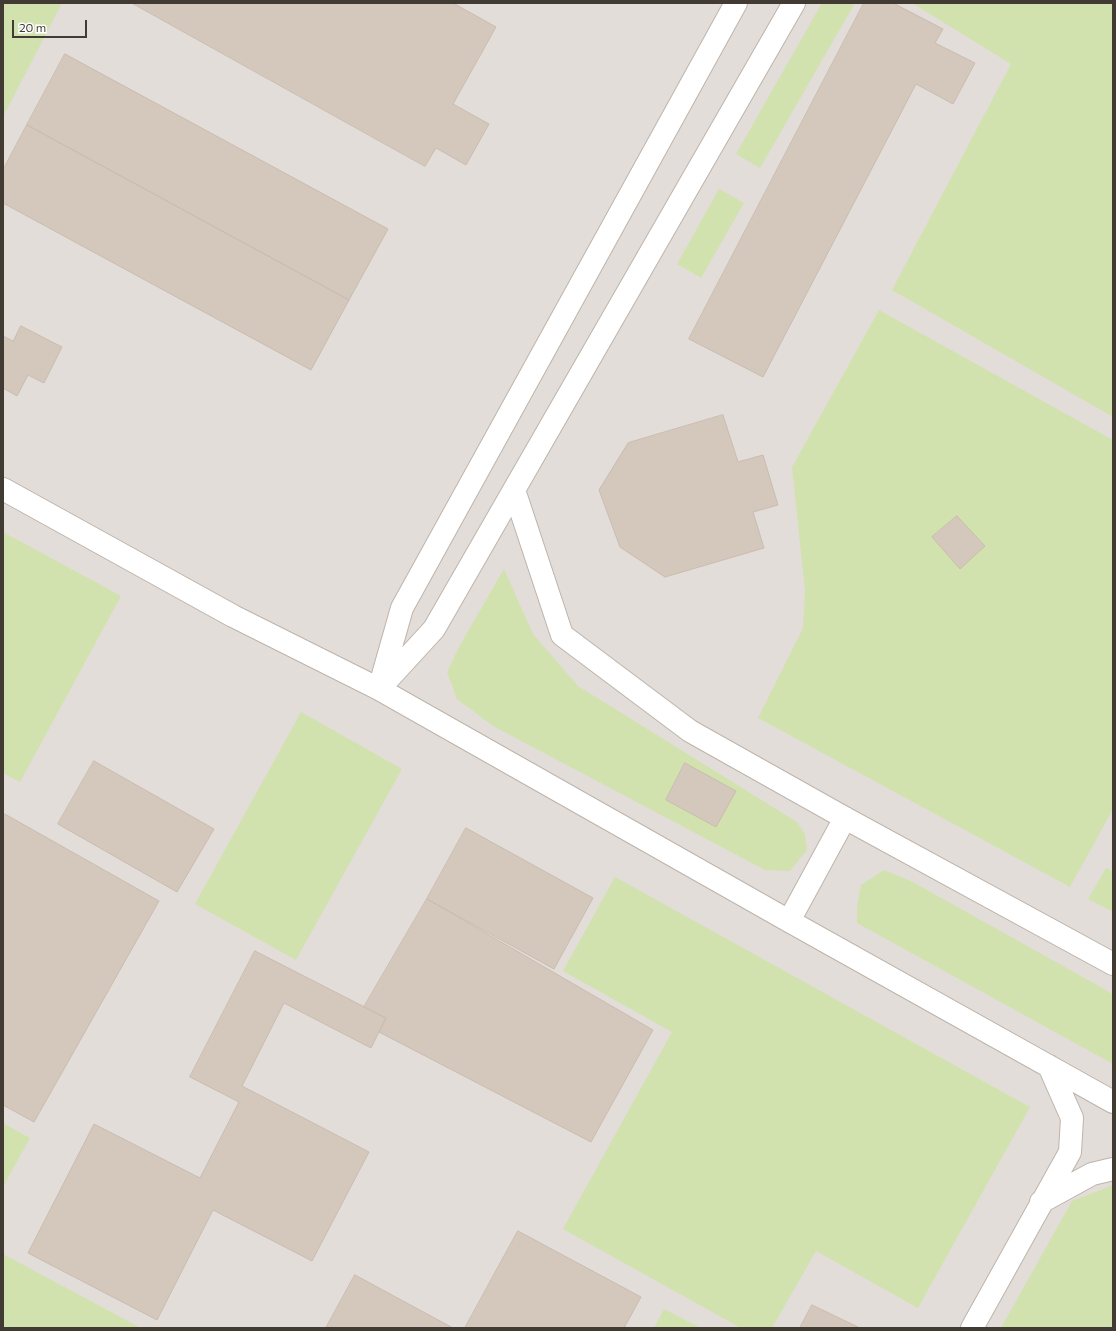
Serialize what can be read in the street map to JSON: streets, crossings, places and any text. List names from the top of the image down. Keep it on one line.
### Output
{"scale_bar":"20 m"}
